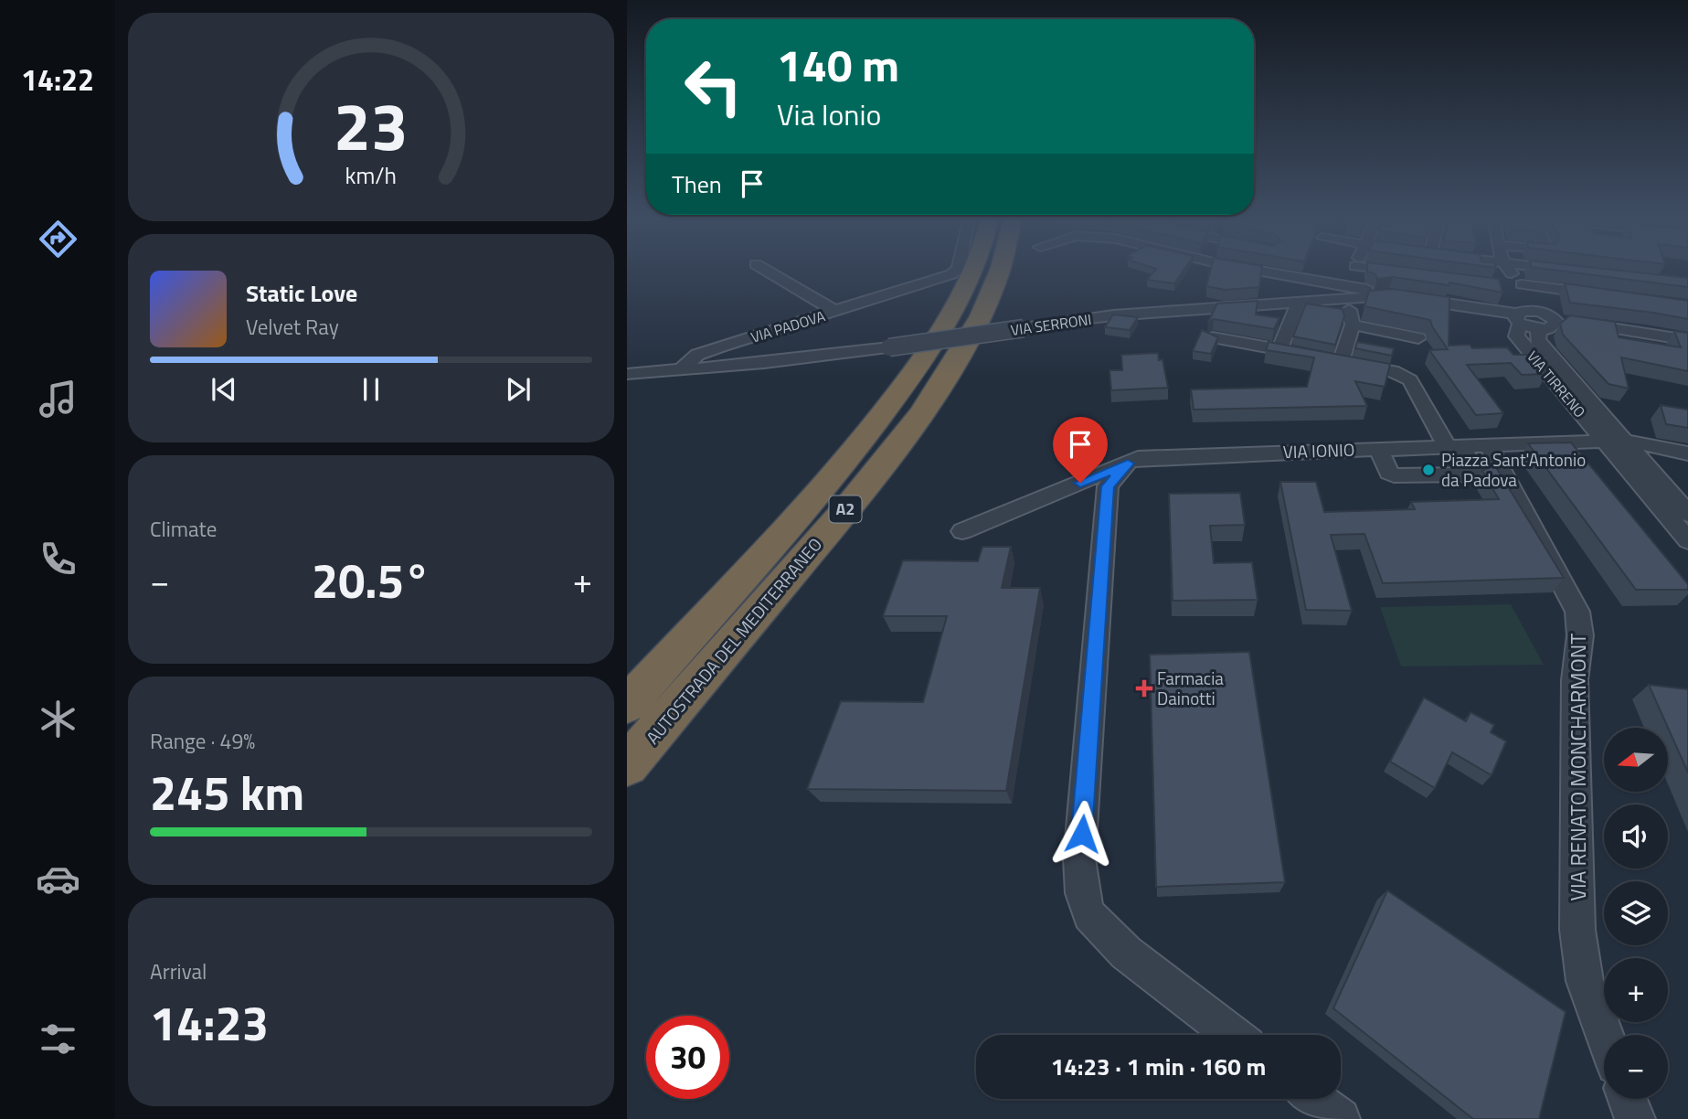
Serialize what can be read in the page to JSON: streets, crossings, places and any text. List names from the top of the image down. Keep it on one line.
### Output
{"streets":{"highway":["A2","AUTOSTRADA DEL MEDITERRANEO"],"street":["VIA SERRONI","VIA PADOVA","VIA TIRRENO","VIA IONIO","VIA RENATO MONCHARMONT"]},"crossings":[["VIA SERRONI","VIA PADOVA"],["VIA SERRONI","VIA TIRRENO"],["VIA TIRRENO","VIA IONIO"],["VIA IONIO","VIA RENATO MONCHARMONT"]],"places":{"other":["Piazza Sant'Antonio da Padova"],"health":["Farmacia Dainotti"]},"north":"left","page":{"tabs":"14:22","turn":["140 m","Via Ionio"],"then":"Then","song":["Static Love","Velvet Ray"],"tile":["Climate",["Range · 49%","245 km"],["Arrival","14:23"]],"heat":["−","20.5°","+"],"map_buttons":["+","−"],"limit":"30","trip":"14:23 · 1 min · 160 m","gauge":["23","km/h"]}}
